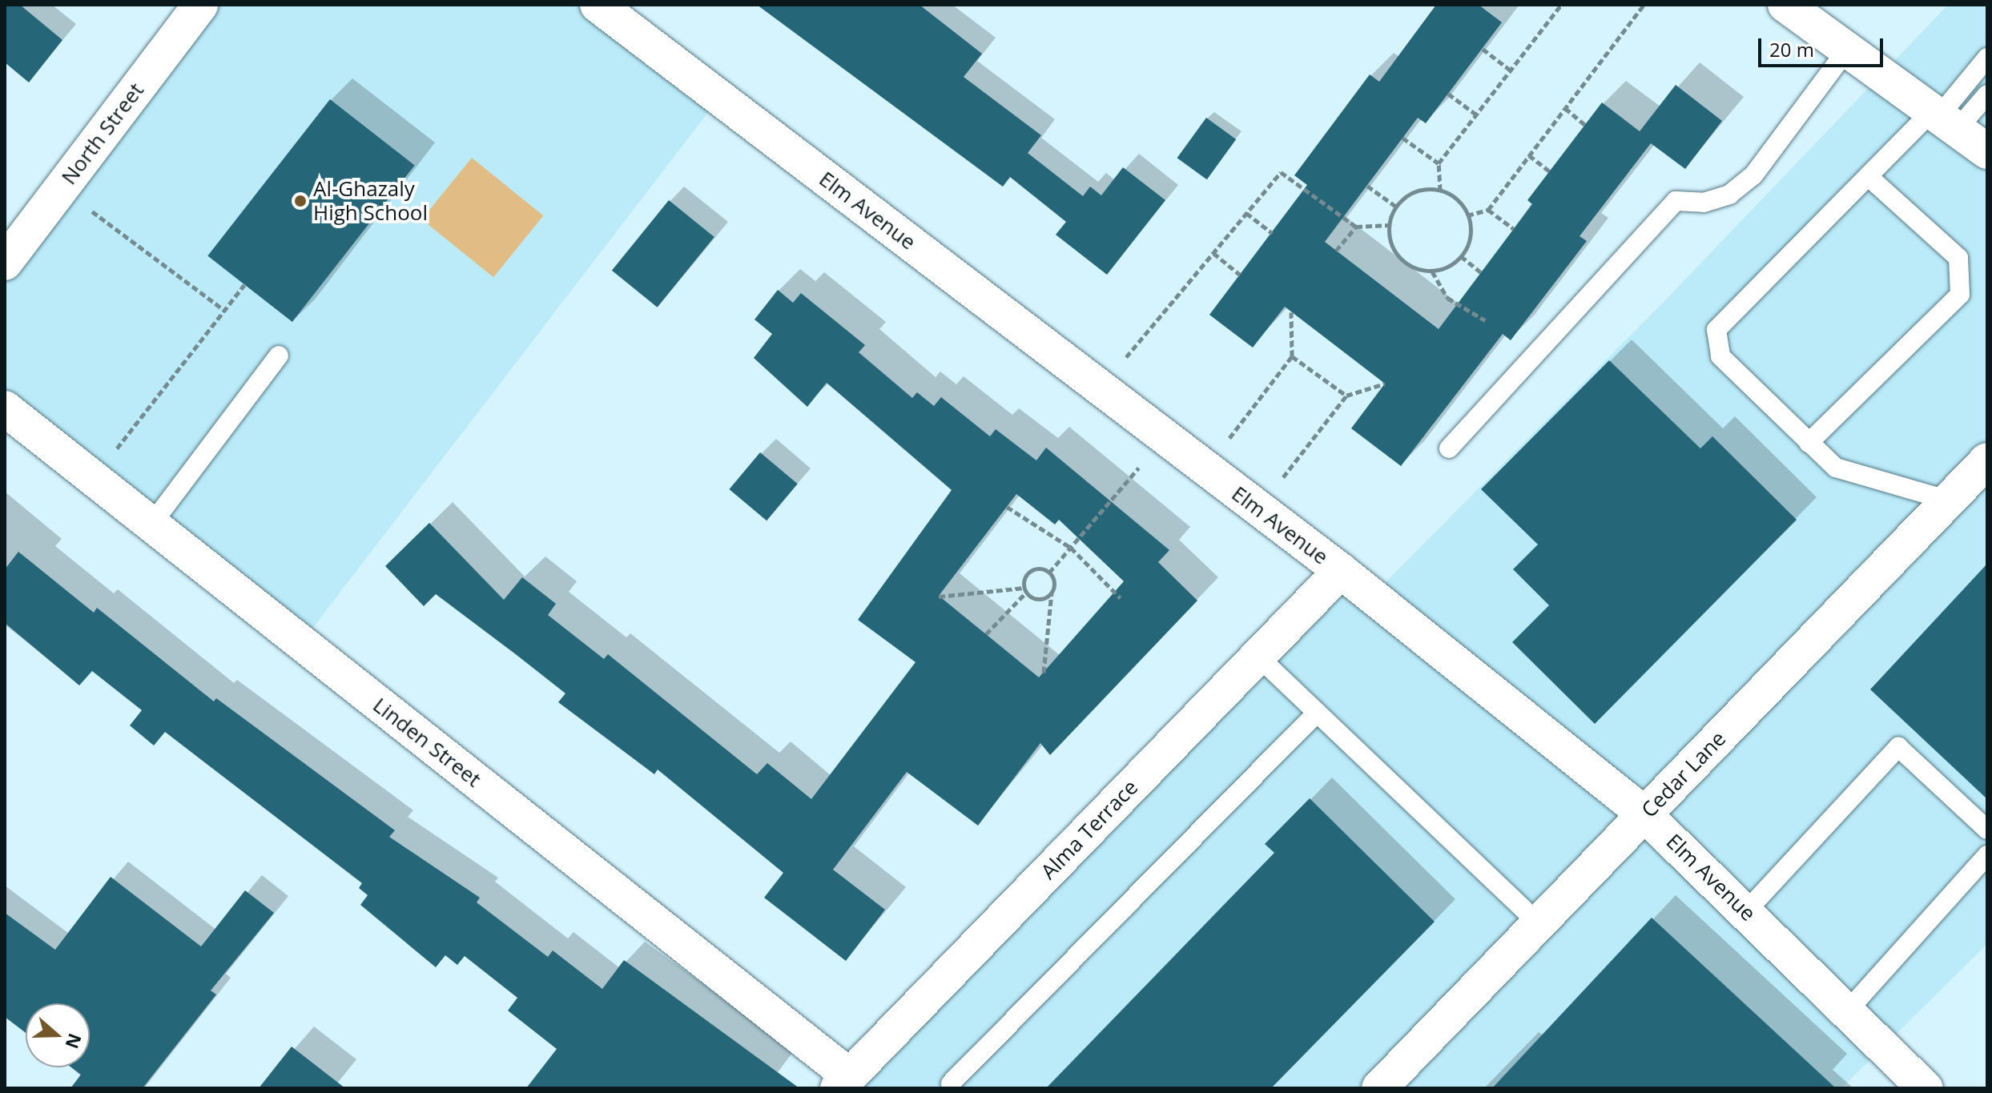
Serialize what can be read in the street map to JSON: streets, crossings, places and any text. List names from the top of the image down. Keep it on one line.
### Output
{"streets":{"street":["North Street","Elm Avenue","Linden Street","Cedar Lane","Alma Terrace"]},"crossings":[["Elm Avenue","Cedar Lane"],["Elm Avenue","Alma Terrace"],["Linden Street","Alma Terrace"]],"places":["Al-Ghazaly High School"],"scale_bar":"20 m","north":"right"}
